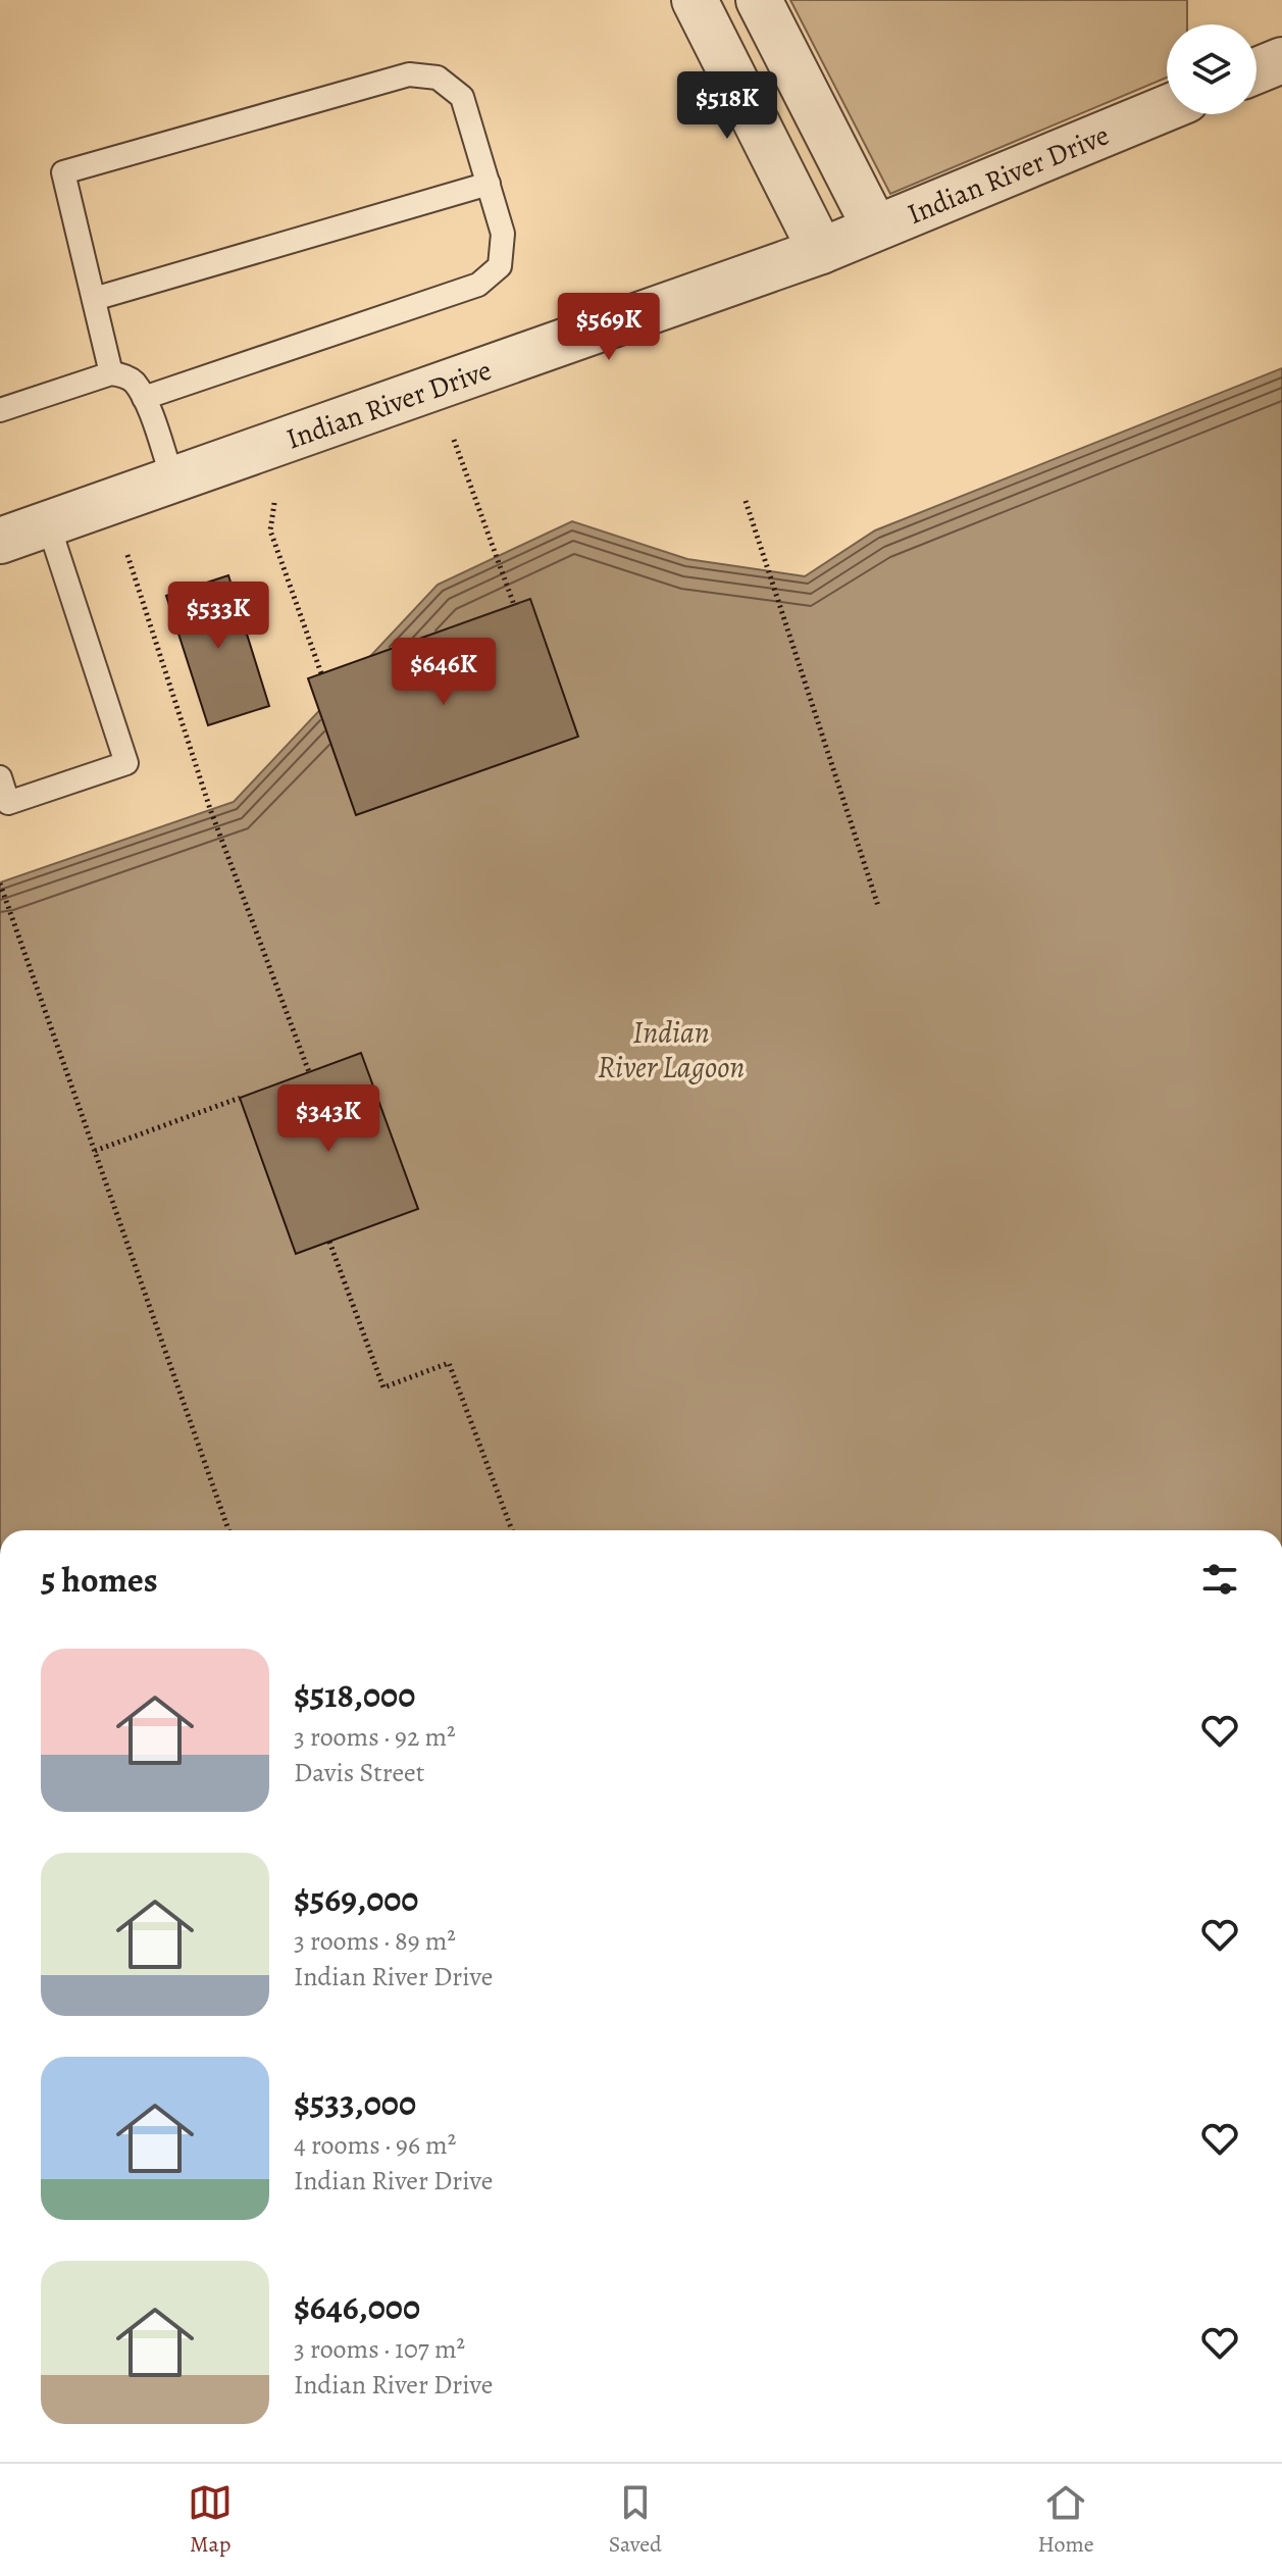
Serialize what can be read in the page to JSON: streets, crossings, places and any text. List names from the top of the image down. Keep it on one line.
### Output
{"streets":{"street":["Indian River Drive"]},"water":["Indian River Lagoon"],"page":{"price":["$518K","$569K","$533K","$646K","$343K"],"heading":"5 homes","list":[{"name":"$518,000","note":"3 rooms · 92 m² · Davis Street"},{"name":"$569,000","note":"3 rooms · 89 m² · Indian River Drive"},{"name":"$533,000","note":"4 rooms · 96 m² · Indian River Drive"},{"name":"$646,000","note":"3 rooms · 107 m² · Indian River Drive"}],"tabs":["Map","Saved","Home"]}}
